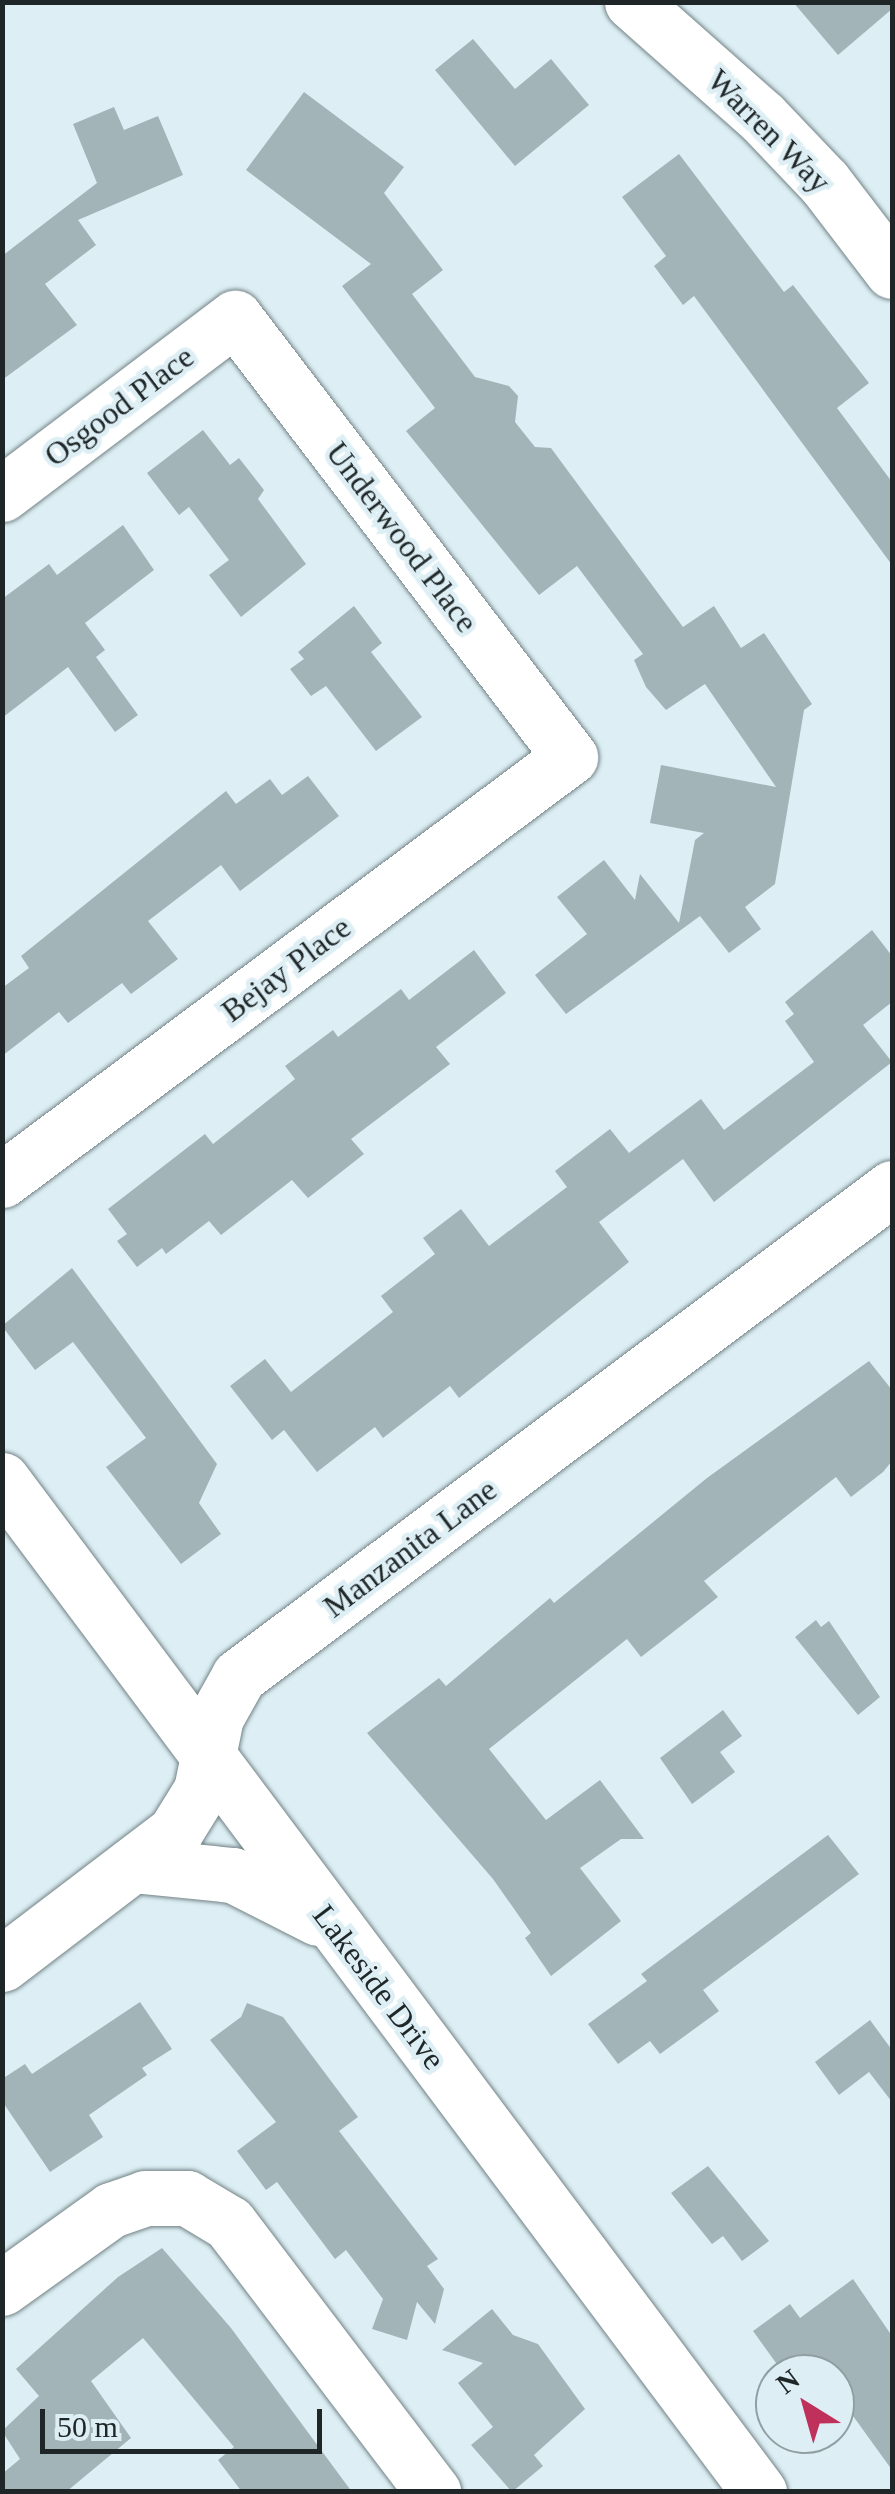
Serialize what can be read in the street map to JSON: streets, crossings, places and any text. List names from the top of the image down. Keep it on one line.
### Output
{"streets":{"street":["Warren Way","Osgood Place","Underwood Place","Bejay Place","Manzanita Lane","Lakeside Drive"]},"crossings":[["Osgood Place","Underwood Place"],["Underwood Place","Bejay Place"],["Manzanita Lane","Lakeside Drive"]],"scale_bar":"50 m","north":"top left"}
